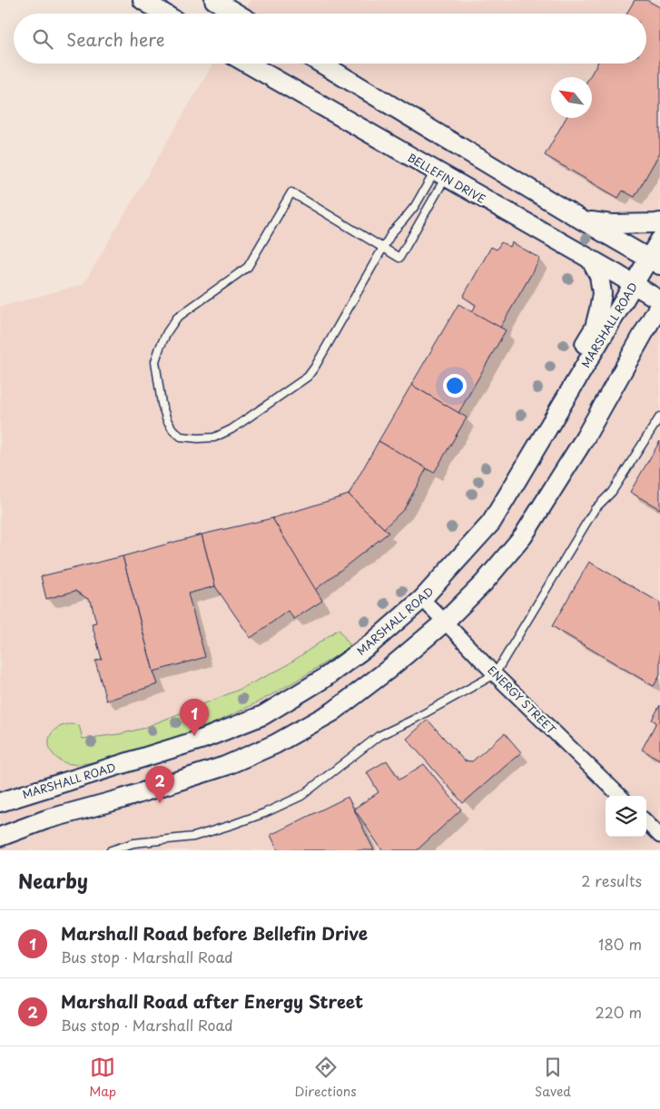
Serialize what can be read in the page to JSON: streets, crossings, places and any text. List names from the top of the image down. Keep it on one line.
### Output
{"streets":{"main road":["BELLEFIN DRIVE","MARSHALL ROAD"],"street":["ENERGY STREET"]},"crossings":[["BELLEFIN DRIVE","MARSHALL ROAD"],["MARSHALL ROAD","ENERGY STREET"]],"north":"top left","page":{"search":"Search here","pins":["1","2"],"heading":["Nearby","2 results"],"list":[{"mark":"1","name":"Marshall Road before Bellefin Drive","note":"Bus stop · Marshall Road","value":"180 m"},{"mark":"2","name":"Marshall Road after Energy Street","note":"Bus stop · Marshall Road","value":"220 m"}],"nav":["Map","Directions","Saved"]}}
